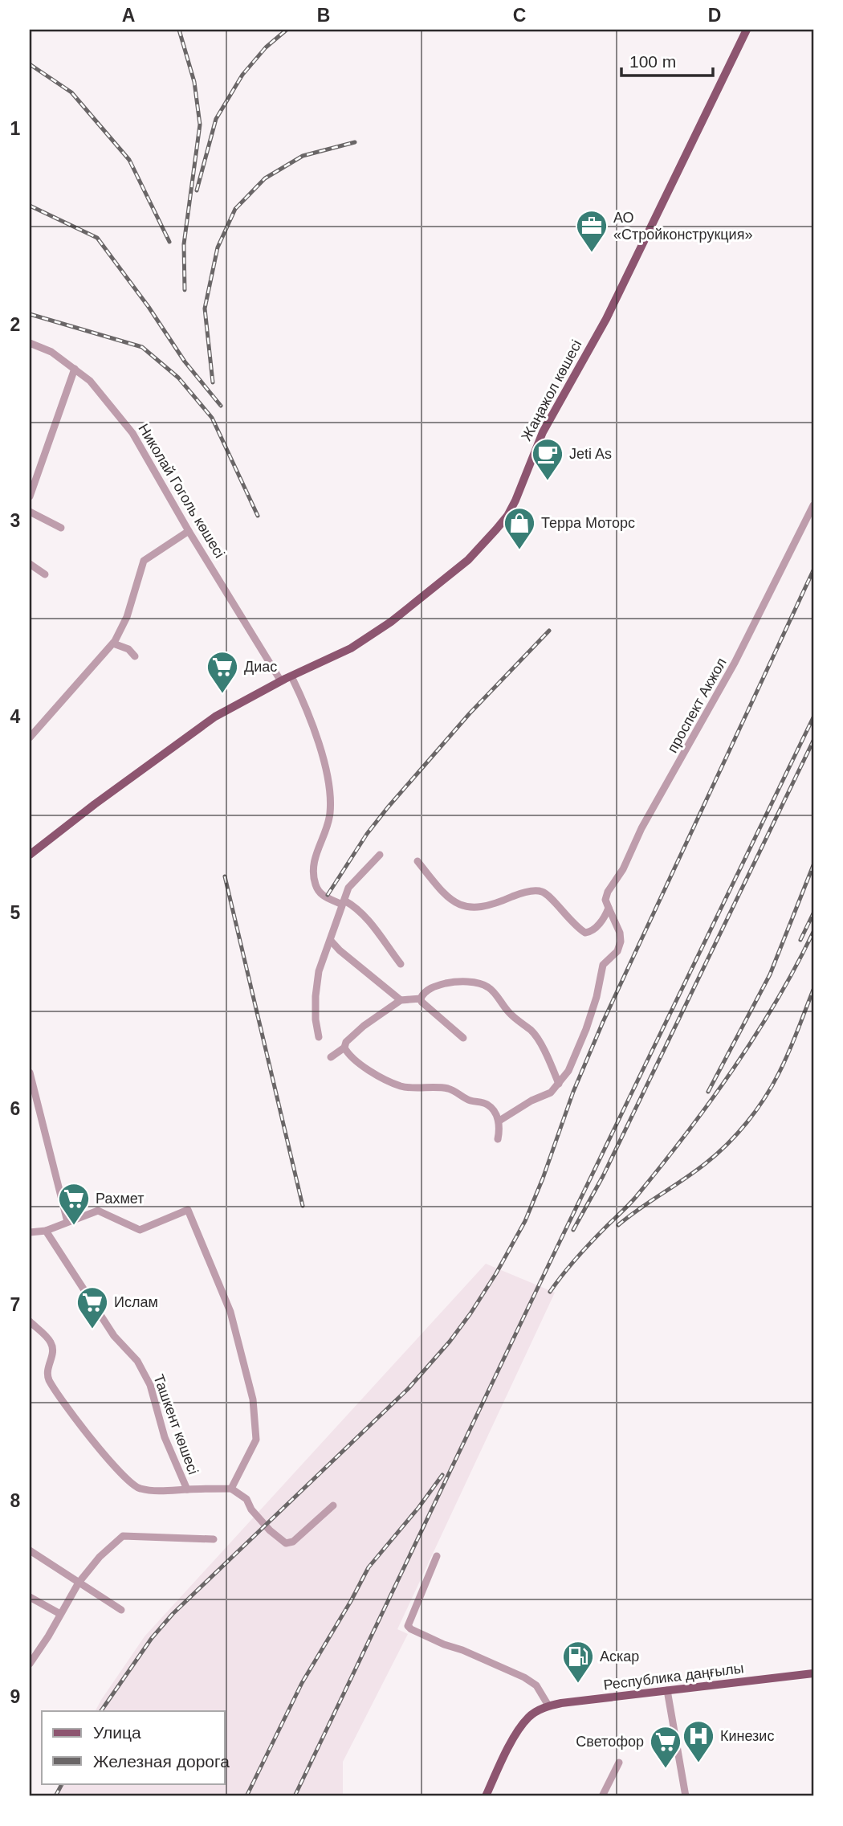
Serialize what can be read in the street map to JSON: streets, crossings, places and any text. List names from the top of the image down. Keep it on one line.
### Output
{"streets":{"main road":["Жаңажол көшесі","Республика даңғылы"],"street":["Николай Гоголь көшесі","проспект Акжол","Ташкент көшесі"]},"crossings":[["Жаңажол көшесі","Николай Гоголь көшесі"]],"places":{"office":["АО «Стройконструкция»"],"cafe":["Jeti As"],"shop":["Терра Моторс"],"supermarket":["Диас","Рахмет","Ислам","Светофор"],"fuel station":["Аскар"],"hospital":["Кинезис"]},"legend":["Улица","Железная дорога"],"scale_bar":"100 m","grid":{"columns":["A","B","C","D"],"rows":["1","2","3","4","5","6","7","8","9"]}}
